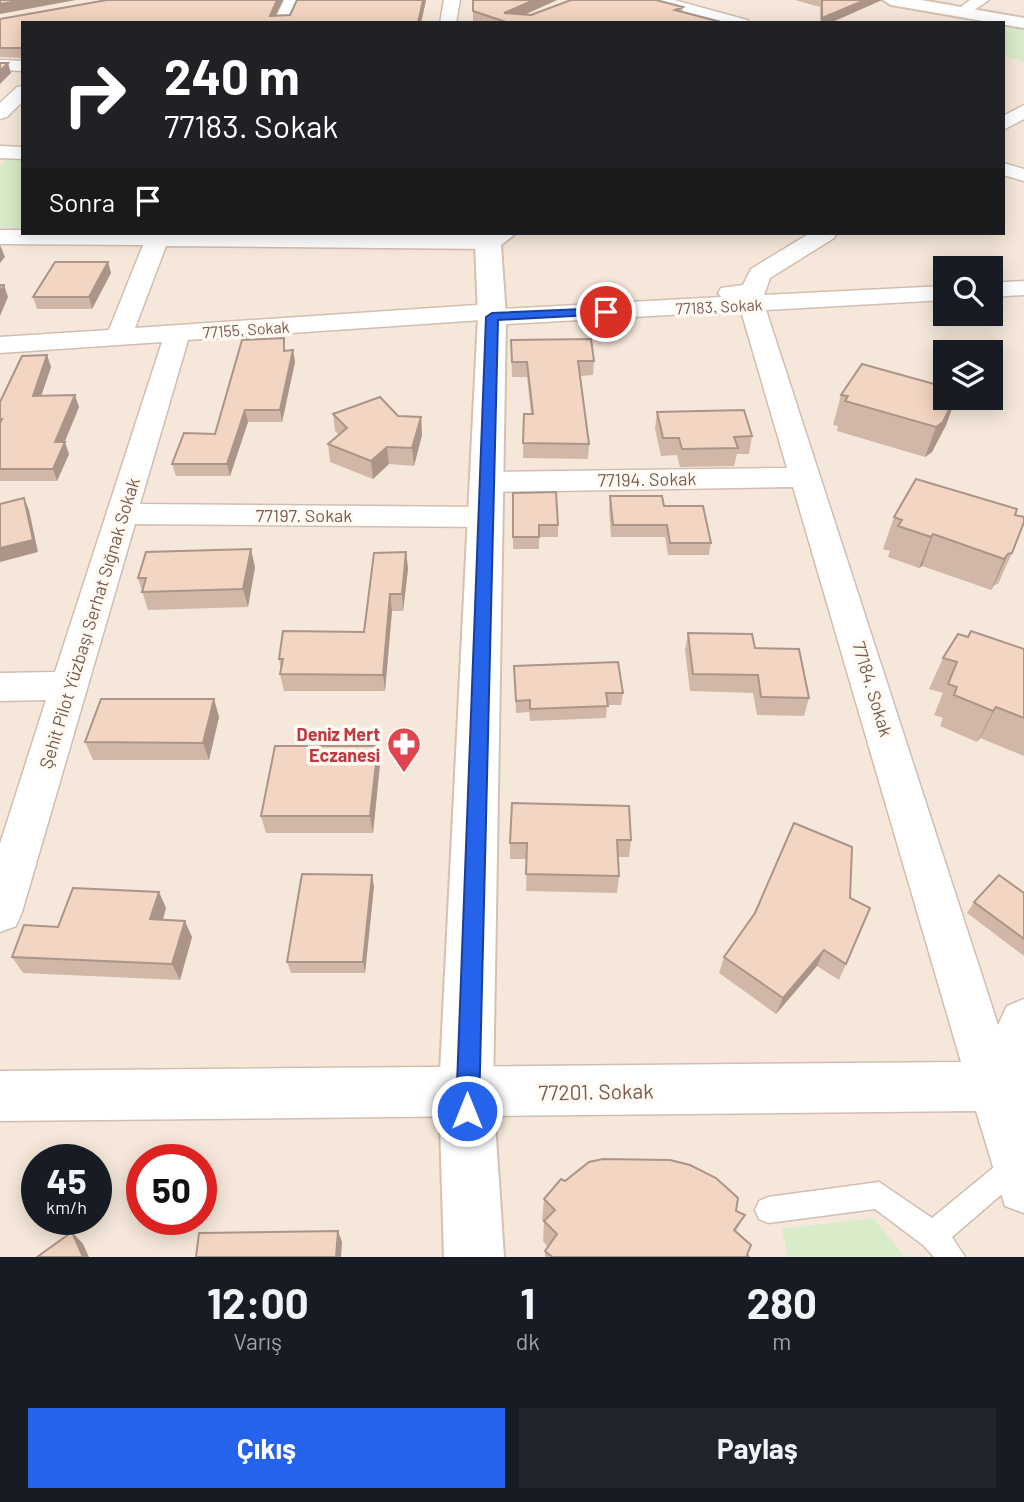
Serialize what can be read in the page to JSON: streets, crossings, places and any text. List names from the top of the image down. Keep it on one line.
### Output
{"streets":{"street":["77183. Sokak","77155. Sokak","77194. Sokak","77197. Sokak","Şehit Pilot Yüzbaşı Serhat Sığnak Sokak","77184. Sokak","77201. Sokak"]},"crossings":[["77183. Sokak","77155. Sokak"],["77183. Sokak","77184. Sokak"],["77155. Sokak","Şehit Pilot Yüzbaşı Serhat Sığnak Sokak"],["77194. Sokak","77197. Sokak"],["77194. Sokak","77184. Sokak"],["77197. Sokak","Şehit Pilot Yüzbaşı Serhat Sığnak Sokak"],["77184. Sokak","77201. Sokak"]],"places":{"pharmacy":["Deniz Mert Eczanesi"]},"page":{"turn":["240 m","77183. Sokak"],"then":"Sonra","speed":"45 km/h","limit":"50","eta":["12:00","Varış","1","dk","280","m"],"buttons":["Çıkış","Paylaş"]}}
